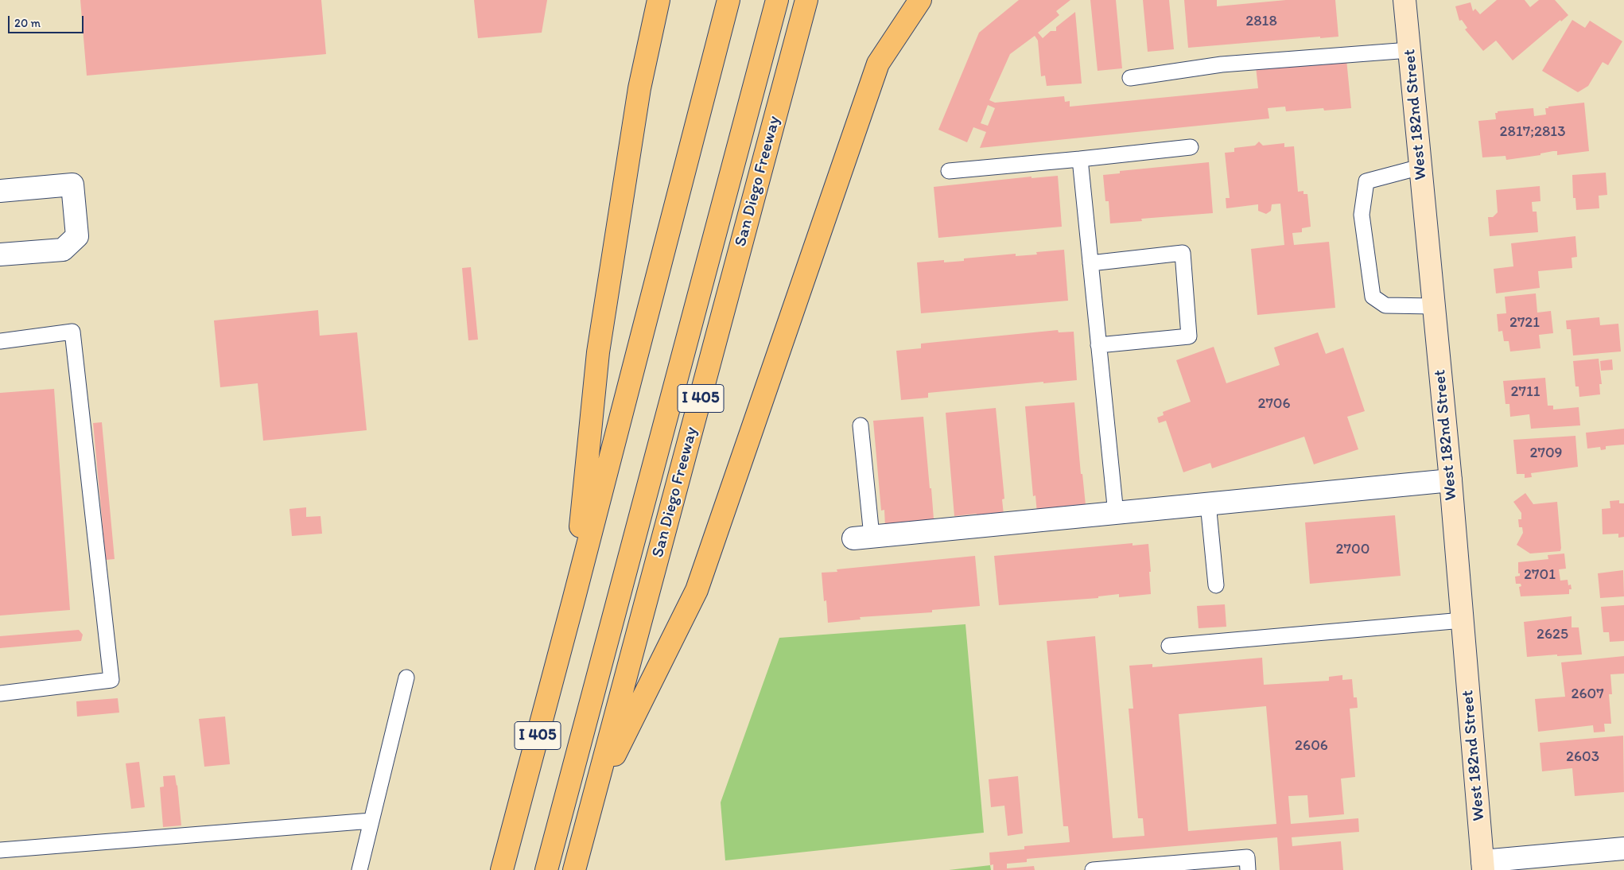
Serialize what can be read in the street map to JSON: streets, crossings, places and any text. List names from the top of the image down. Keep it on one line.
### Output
{"streets":{"highway":["San Diego Freeway","I 405"],"main road":["West 182nd Street"]},"house_numbers":["2818","2817;2813","2721","2711","2706","2709","2700","2701","2625","2607","2606","2603"],"scale_bar":"20 m"}
